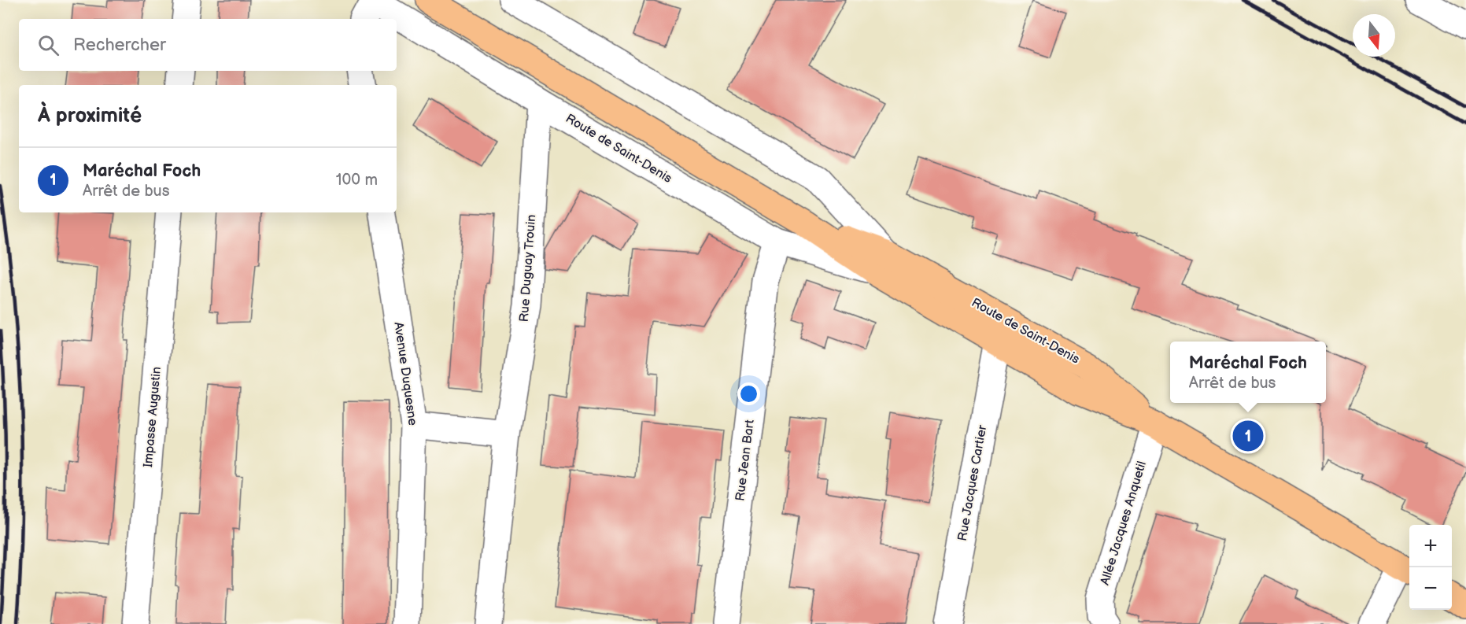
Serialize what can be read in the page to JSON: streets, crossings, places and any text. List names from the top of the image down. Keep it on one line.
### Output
{"streets":{"main road":["Route de Saint-Denis"],"street":["Rue Duguay Trouin","Avenue Duquesne","Impasse Augustin","Rue Jean Bart","Rue Jacques Cartier","Allée Jacques Anquetil"]},"crossings":[["Route de Saint-Denis","Rue Duguay Trouin"],["Route de Saint-Denis","Rue Jean Bart"],["Route de Saint-Denis","Rue Jacques Cartier"],["Route de Saint-Denis","Allée Jacques Anquetil"]],"north":"bottom","page":{"search":"Rechercher","heading":"À proximité","list":[{"mark":"1","name":"Maréchal Foch","note":"Arrêt de bus","value":"100 m"}],"popup":["Maréchal Foch","Arrêt de bus"],"pins":"1","map_buttons":["+","−"]}}
